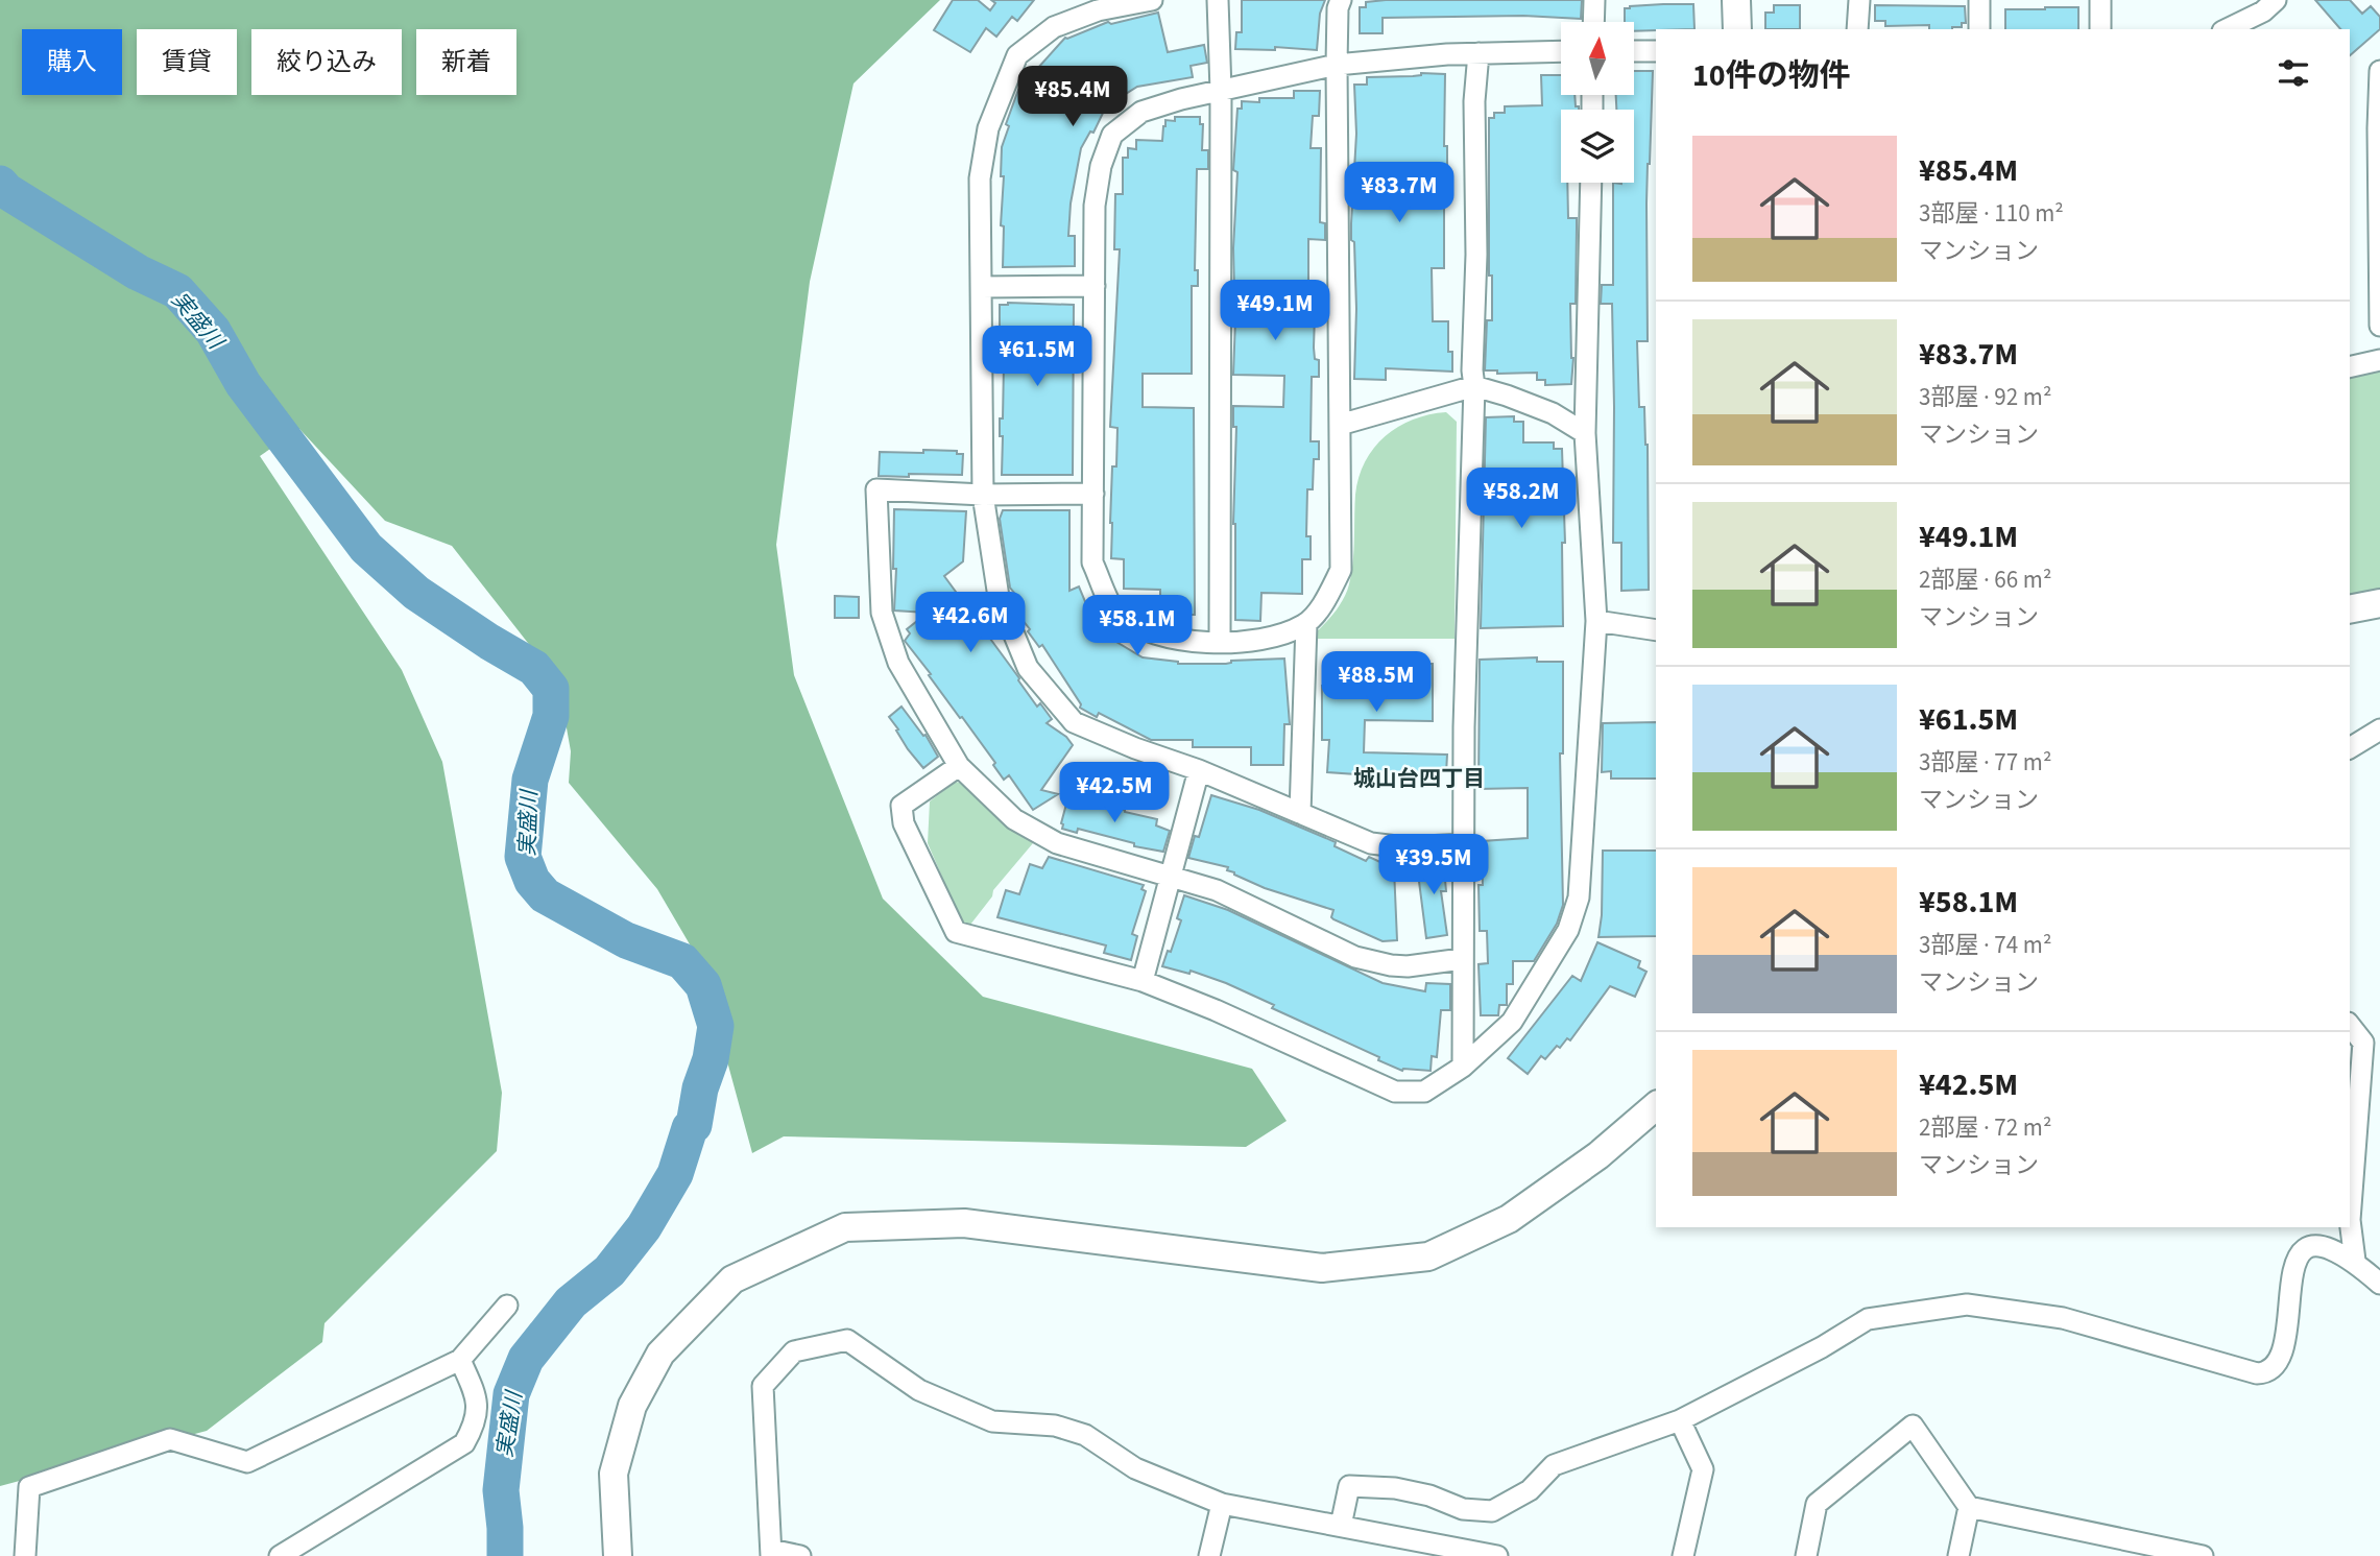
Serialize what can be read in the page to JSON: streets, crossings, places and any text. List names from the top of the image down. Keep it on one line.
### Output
{"districts":["城山台四丁目"],"water":["実盛川"],"north":"top","page":{"chip":["購入","賃貸","絞り込み","新着"],"heading":"10件の物件","price":["¥85.4M","¥83.7M","¥49.1M","¥61.5M","¥58.2M","¥42.6M","¥58.1M","¥88.5M","¥42.5M","¥39.5M"],"list":[{"name":"¥85.4M","note":"3部屋 · 110 m² · マンション"},{"name":"¥83.7M","note":"3部屋 · 92 m² · マンション"},{"name":"¥49.1M","note":"2部屋 · 66 m² · マンション"},{"name":"¥61.5M","note":"3部屋 · 77 m² · マンション"},{"name":"¥58.1M","note":"3部屋 · 74 m² · マンション"},{"name":"¥42.5M","note":"2部屋 · 72 m² · マンション"}]}}
